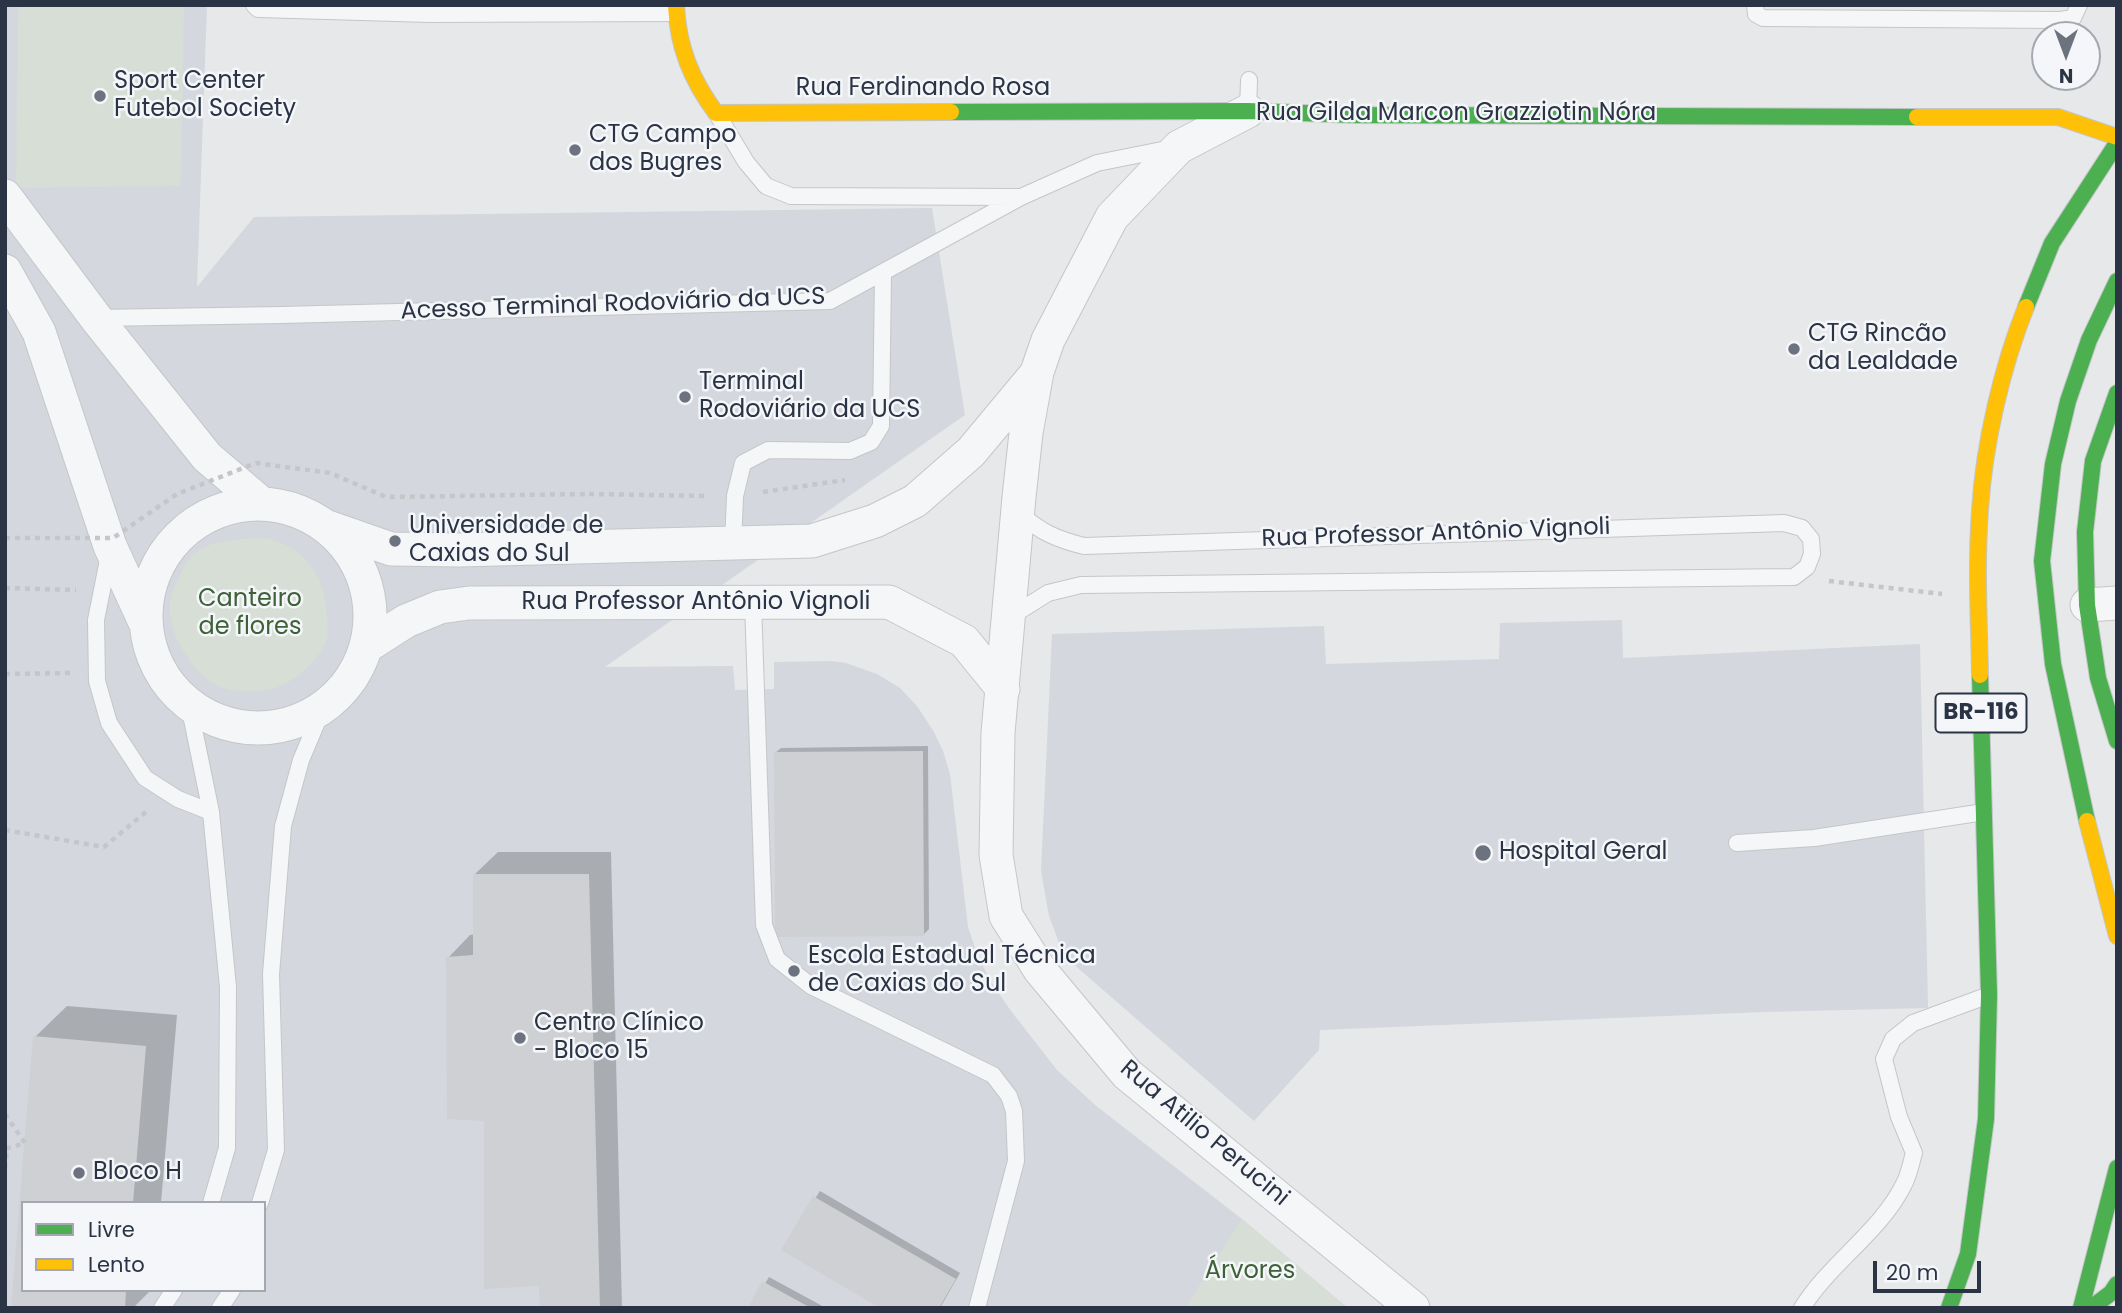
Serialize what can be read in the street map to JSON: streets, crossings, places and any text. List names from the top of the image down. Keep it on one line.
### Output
{"streets":{"main road":["Rua Ferdinando Rosa","Rua Gilda Marcon Grazziotin Nóra","BR-116"],"street":["Rua Professor Antônio Vignoli","Rua Atilio Perucini"],"lane":["Acesso Terminal Rodoviário da UCS"]},"crossings":[["Rua Ferdinando Rosa","Rua Gilda Marcon Grazziotin Nóra"],["Rua Gilda Marcon Grazziotin Nóra","Acesso Terminal Rodoviário da UCS"],["Rua Gilda Marcon Grazziotin Nóra","Rua Professor Antônio Vignoli"],["Rua Gilda Marcon Grazziotin Nóra","Rua Atilio Perucini"],["Rua Professor Antônio Vignoli","Rua Atilio Perucini"]],"parks":["Canteiro de flores","Árvores"],"places":["Sport Center Futebol Society","CTG Campo dos Bugres","CTG Rincão da Lealdade","Terminal Rodoviário da UCS","Universidade de Caxias do Sul","Hospital Geral","Escola Estadual Técnica de Caxias do Sul","Centro Clínico - Bloco 15","Bloco H"],"legend":["Livre","Lento"],"scale_bar":"20 m","north":"bottom"}
